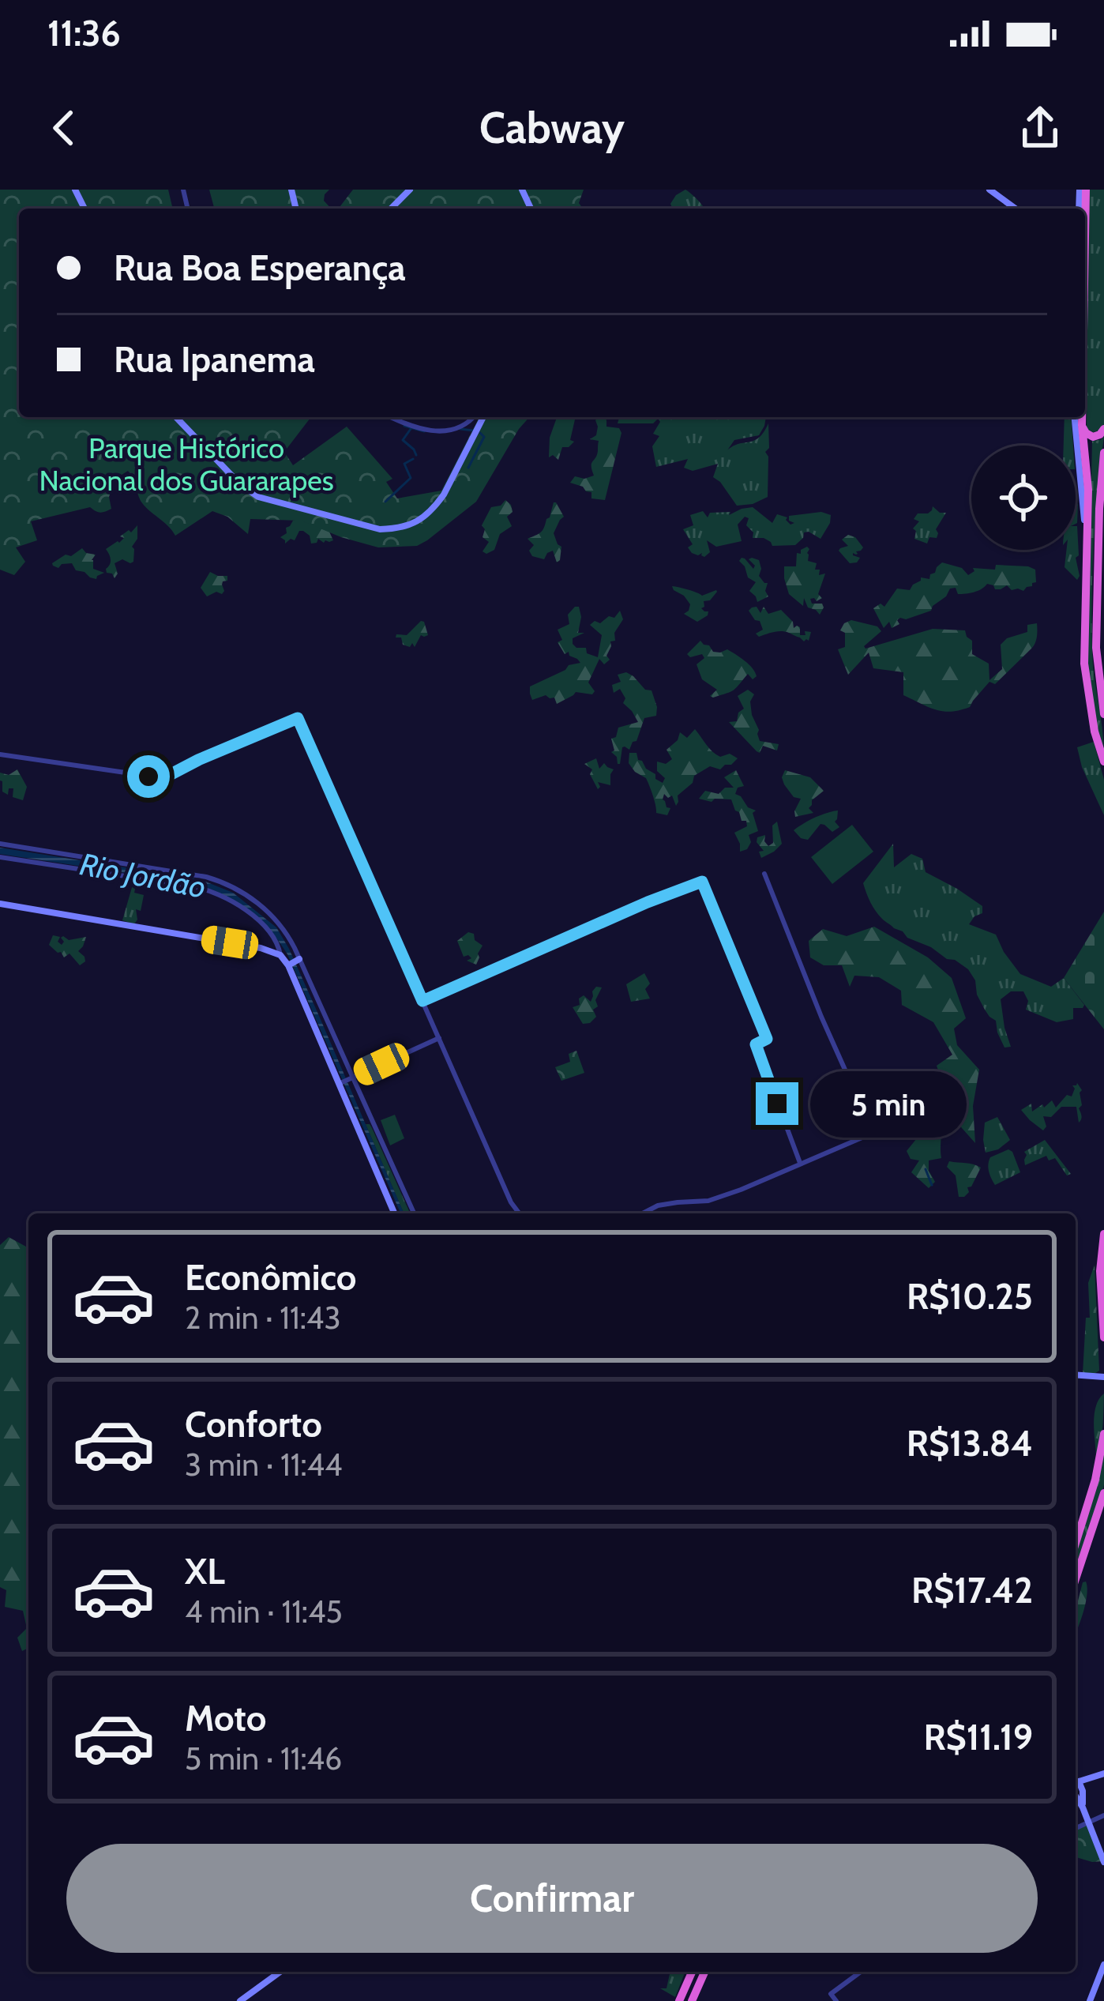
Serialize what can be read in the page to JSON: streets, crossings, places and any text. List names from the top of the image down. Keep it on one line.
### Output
{"water":["Rio Jordão"],"parks":["Parque Histórico Nacional dos Guararapes"],"page":{"status":"11:36","header":"Cabway","banner":["Rua Boa Esperança","Rua Ipanema"],"bubble":"5 min","list":[{"name":"Econômico","note":"2 min · 11:43","value":"R$10.25"},{"name":"Conforto","note":"3 min · 11:44","value":"R$13.84"},{"name":"XL","note":"4 min · 11:45","value":"R$17.42"},{"name":"Moto","note":"5 min · 11:46","value":"R$11.19"}],"buttons":"Confirmar"}}
